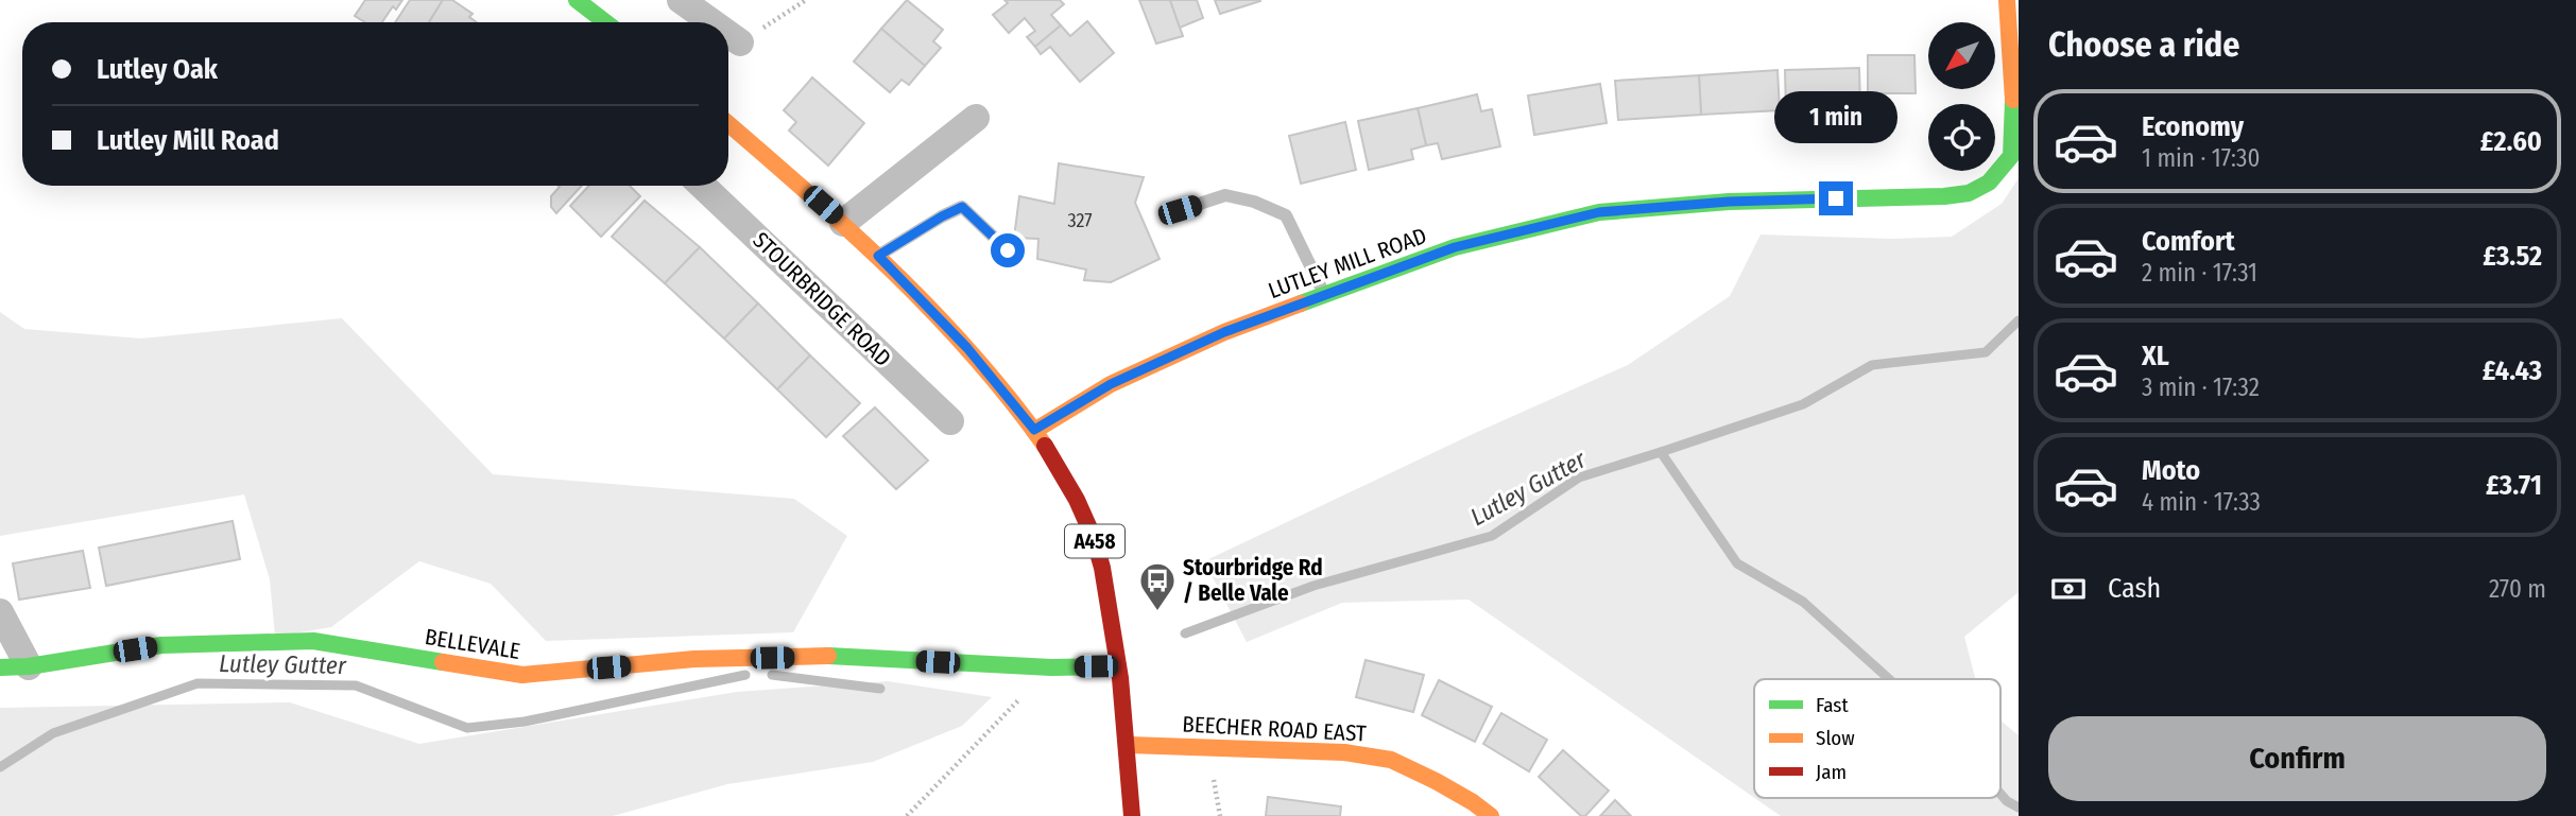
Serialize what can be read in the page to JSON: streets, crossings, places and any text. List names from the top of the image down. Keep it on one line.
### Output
{"streets":{"main road":["LUTLEY MILL ROAD","A458","BELLEVALE","BEECHER ROAD EAST"],"street":["STOURBRIDGE ROAD"]},"crossings":[["LUTLEY MILL ROAD","A458"],["A458","BELLEVALE"],["A458","BEECHER ROAD EAST"]],"water":["Lutley Gutter"],"places":{"bus stop":["Stourbridge Rd / Belle Vale"]},"house_numbers":["327"],"legend":["Fast","Slow","Jam"],"north":"bottom left","page":{"heading":"Choose a ride","banner":["Lutley Oak","Lutley Mill Road"],"list":[{"name":"Economy","note":"1 min · 17:30","value":"£2.60"},{"name":"Comfort","note":"2 min · 17:31","value":"£3.52"},{"name":"XL","note":"3 min · 17:32","value":"£4.43"},{"name":"Moto","note":"4 min · 17:33","value":"£3.71"}],"bubble":"1 min","pay":["Cash","270 m"],"buttons":"Confirm"}}
